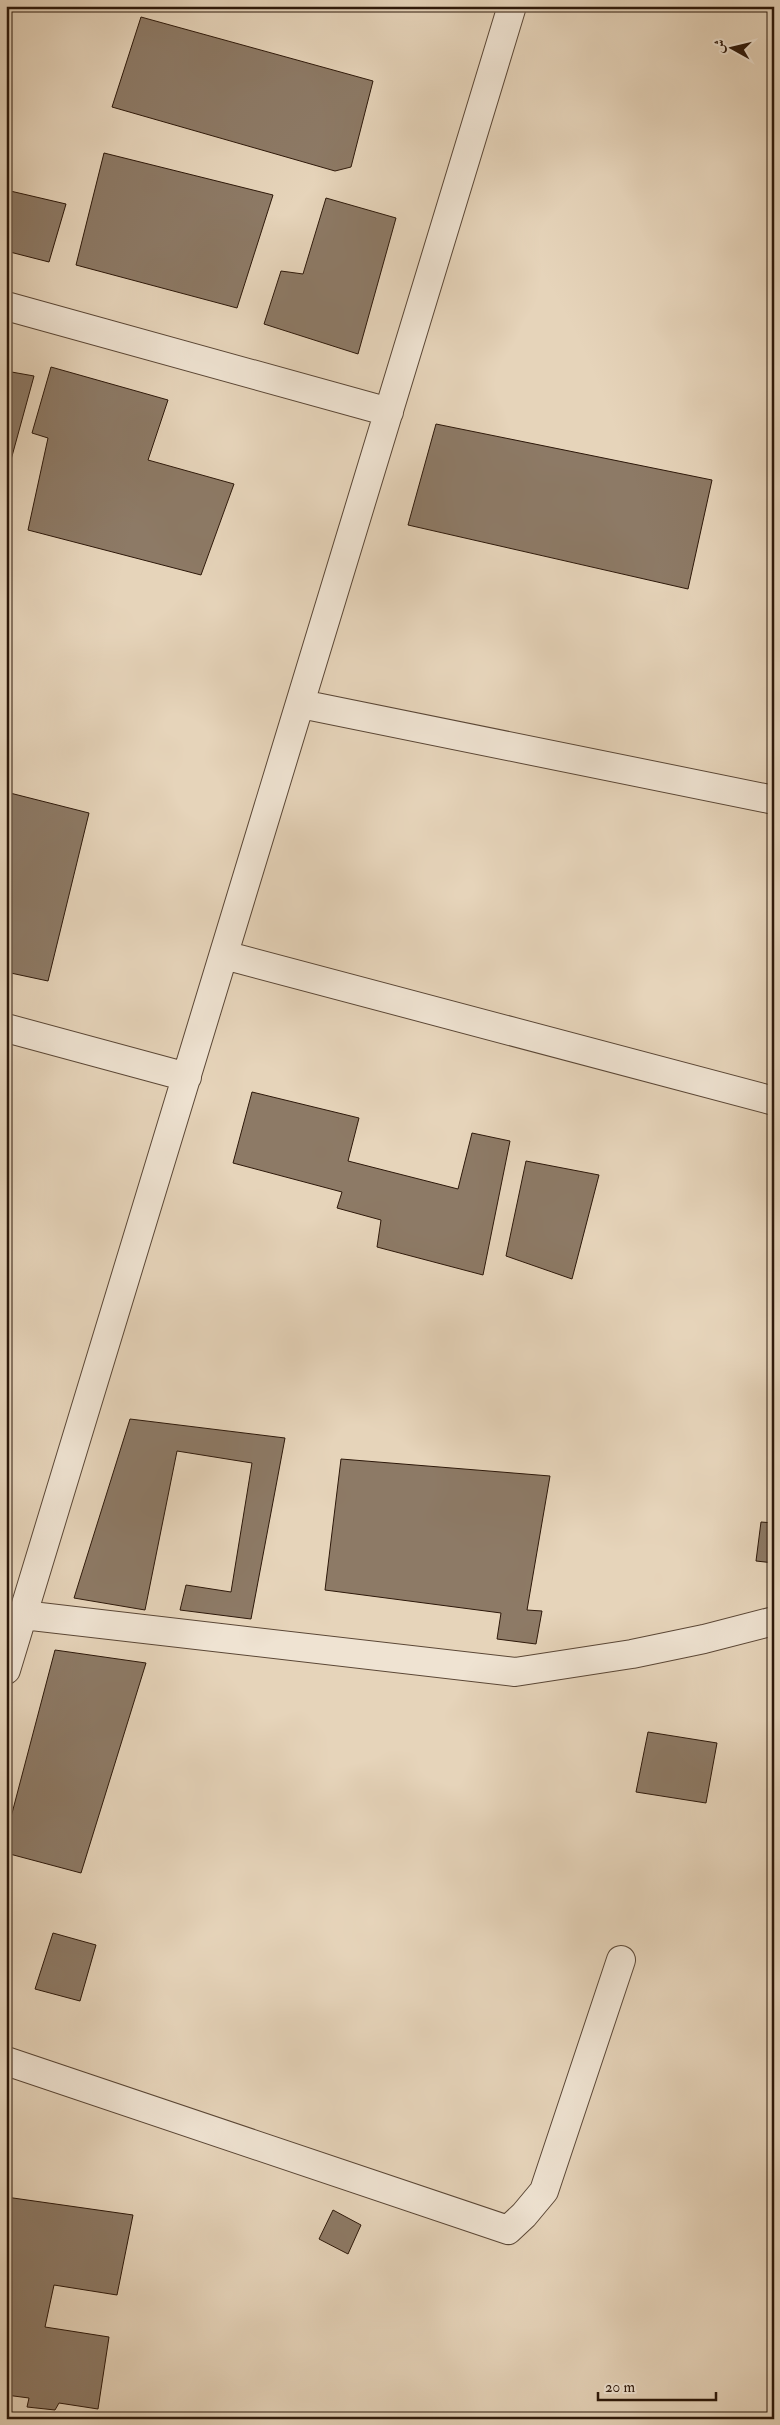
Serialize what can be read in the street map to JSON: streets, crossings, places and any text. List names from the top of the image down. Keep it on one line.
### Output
{"scale_bar":"20 m","north":"left"}
